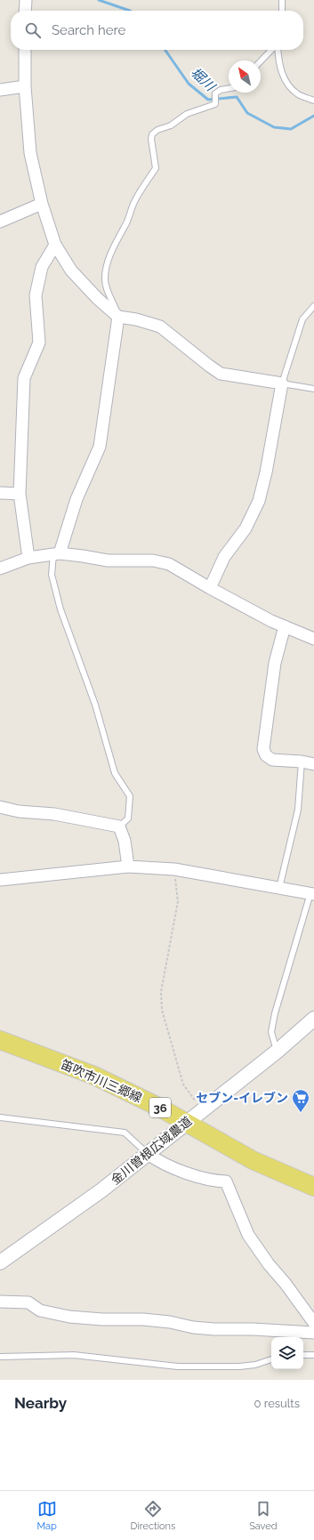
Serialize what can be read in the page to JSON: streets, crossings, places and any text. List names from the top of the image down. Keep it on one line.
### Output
{"streets":{"main road":["笛吹市川三郷線","36"],"street":["金川曽根広域農道"]},"crossings":[["笛吹市川三郷線","金川曽根広域農道"]],"water":["堀川"],"places":{"supermarket":["セブン-イレブン"]},"north":"top left","page":{"search":"Search here","heading":["Nearby","0 results"],"nav":["Map","Directions","Saved"]}}
